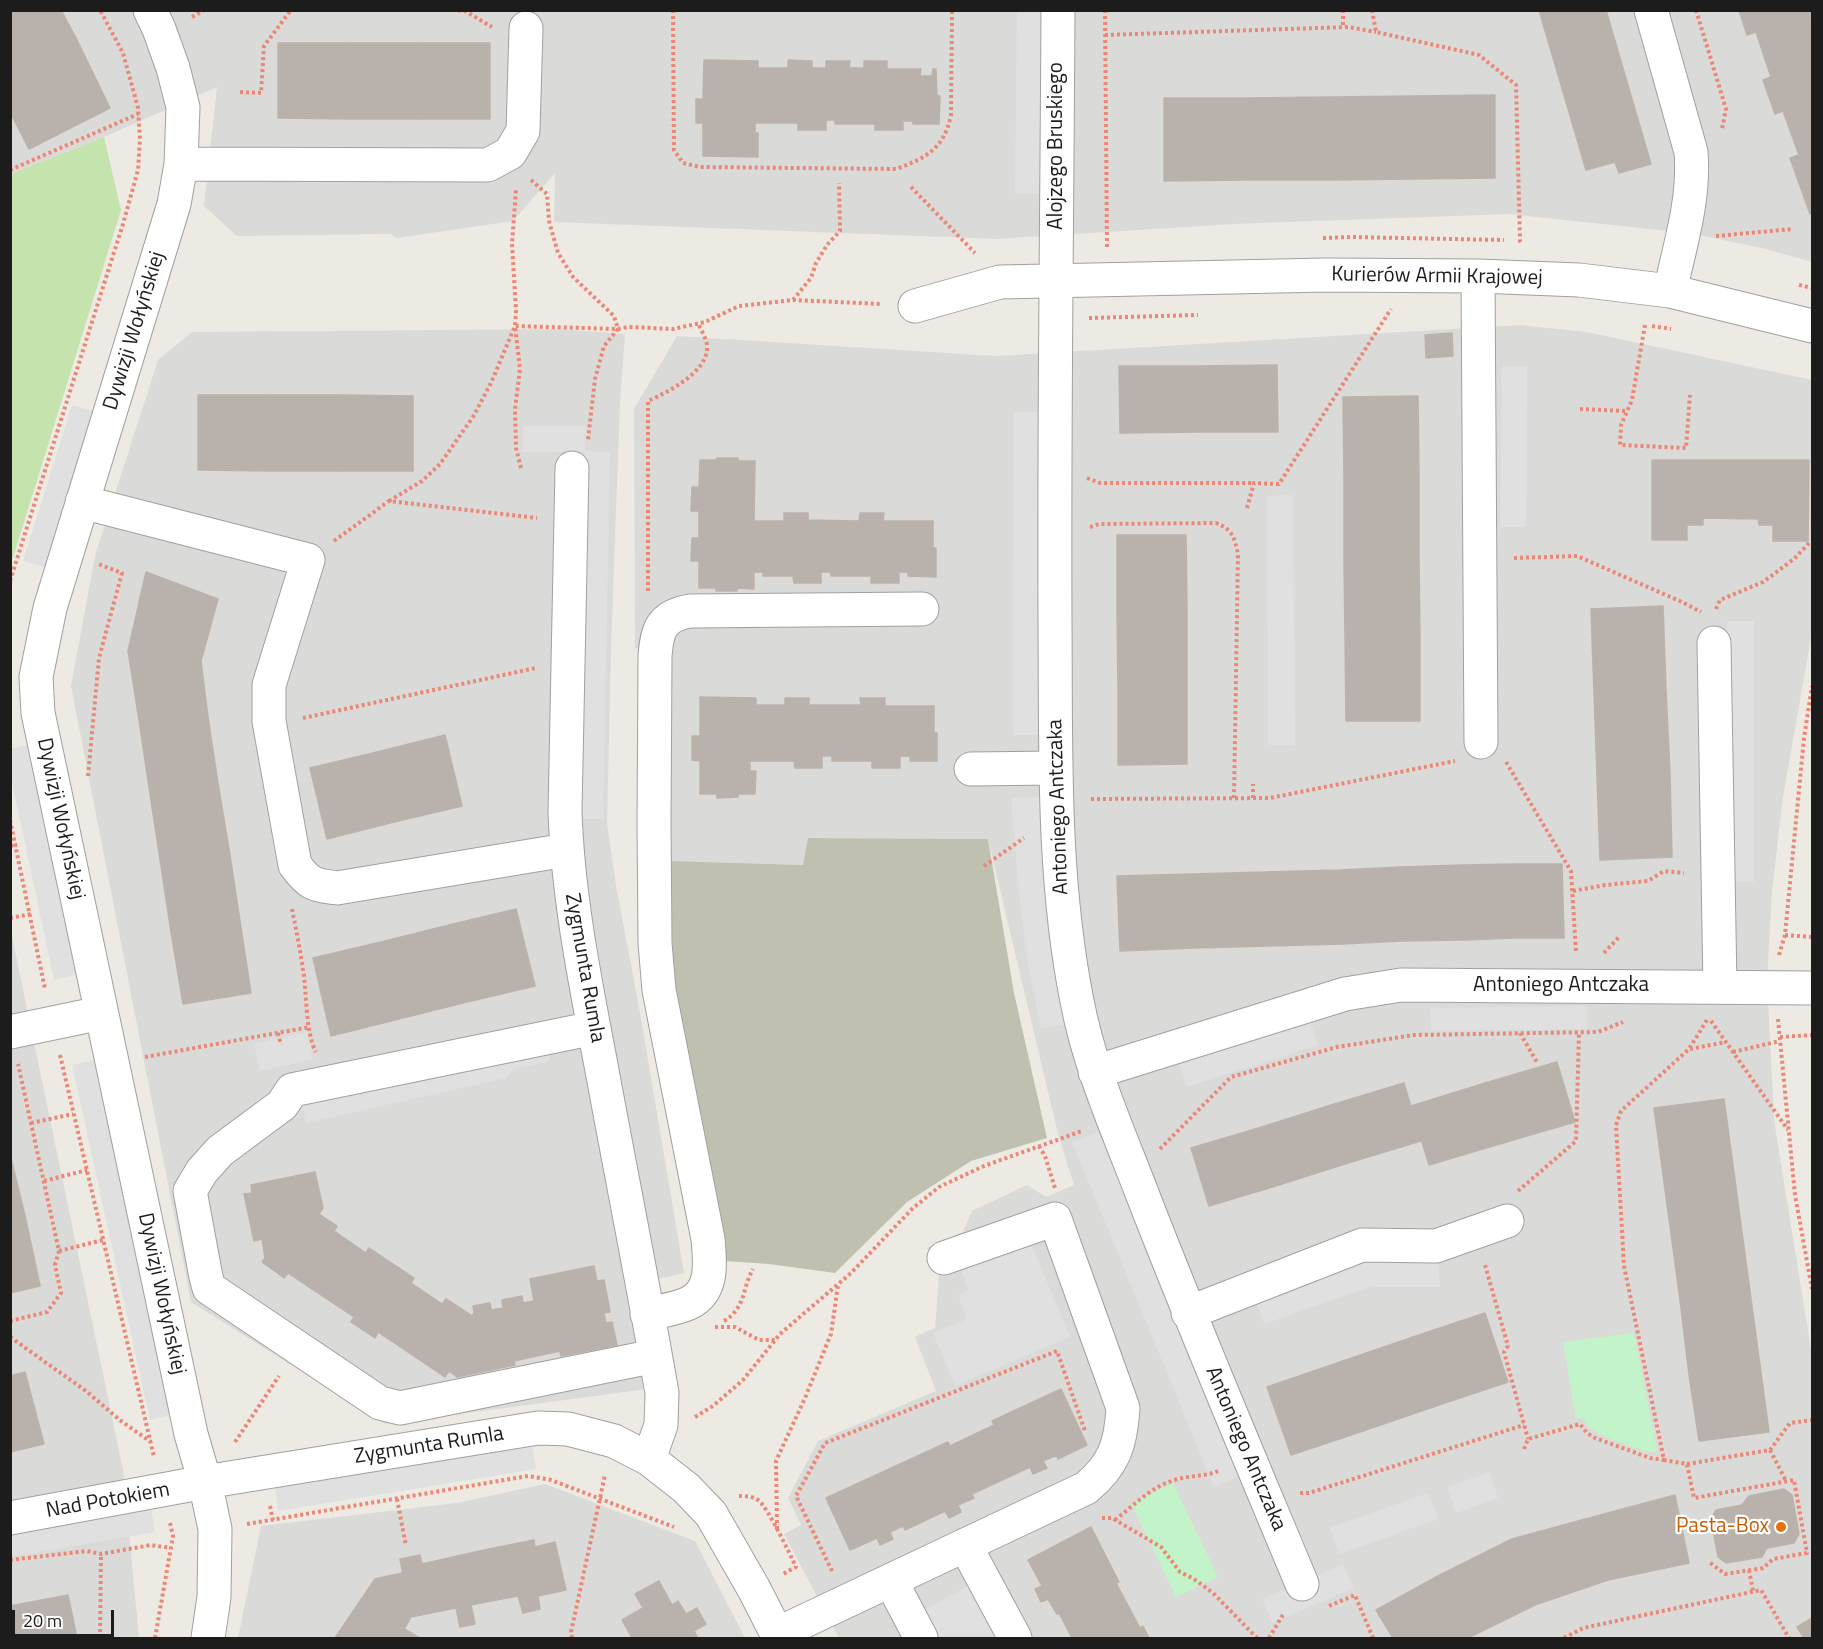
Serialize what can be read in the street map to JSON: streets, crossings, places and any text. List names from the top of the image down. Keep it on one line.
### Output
{"streets":{"street":["Alojzego Bruskiego","Kurierów Armii Krajowej","Dywizji Wołyńskiej","Antoniego Antczaka","Zygmunta Rumla","Nad Potokiem"]},"crossings":[["Alojzego Bruskiego","Kurierów Armii Krajowej"],["Alojzego Bruskiego","Antoniego Antczaka"],["Kurierów Armii Krajowej","Antoniego Antczaka"],["Dywizji Wołyńskiej","Zygmunta Rumla"],["Dywizji Wołyńskiej","Nad Potokiem"],["Zygmunta Rumla","Nad Potokiem"]],"places":["Pasta-Box"],"scale_bar":"20 m"}
